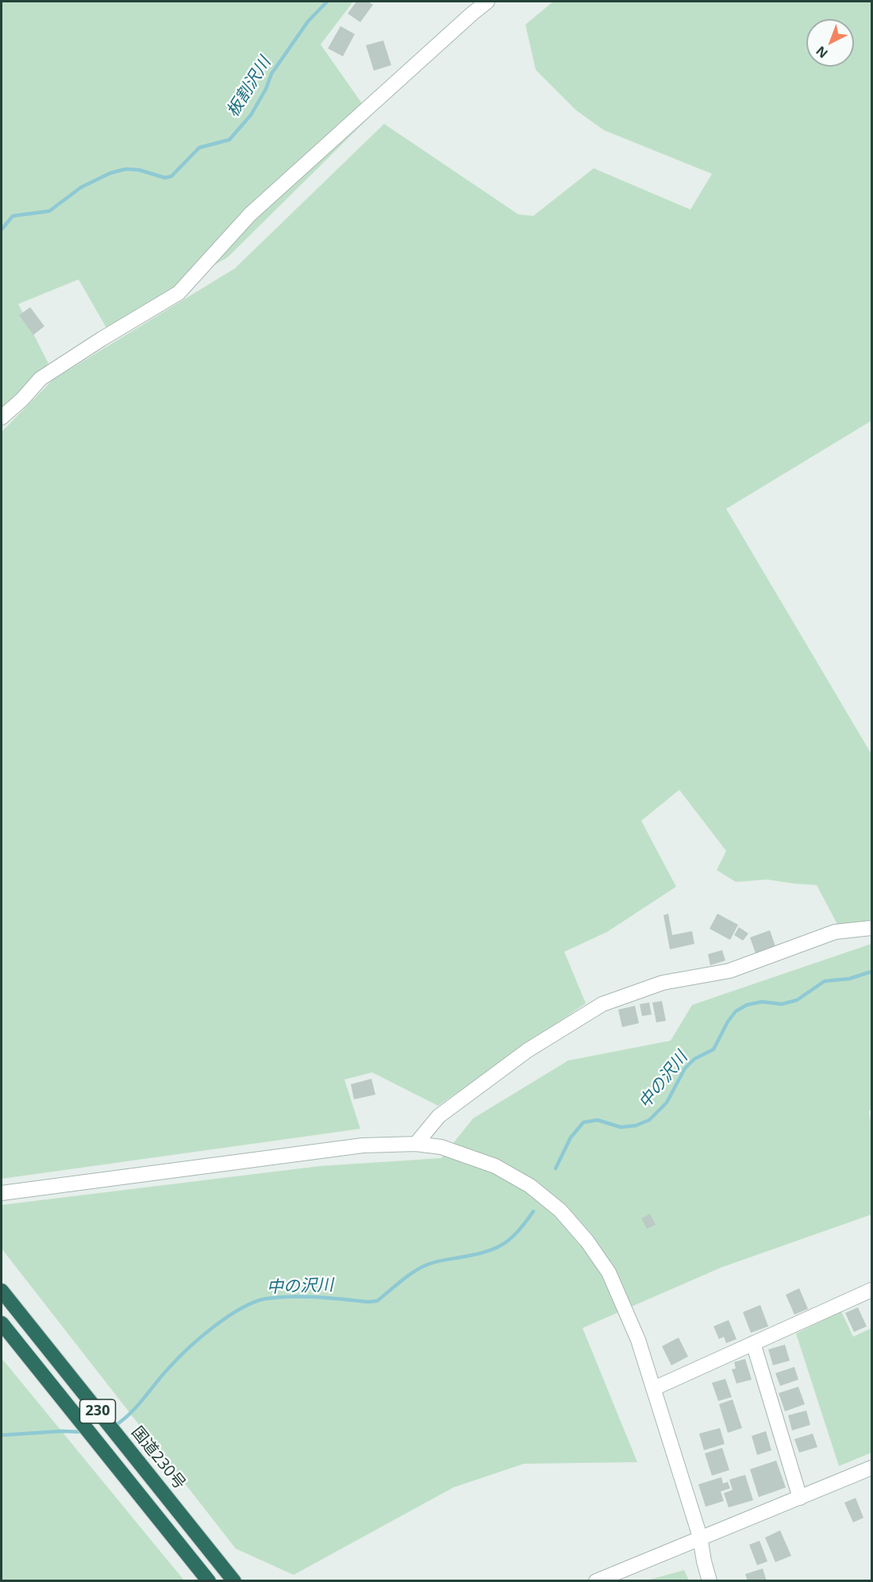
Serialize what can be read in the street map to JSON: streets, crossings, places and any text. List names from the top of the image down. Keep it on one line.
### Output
{"streets":{"highway":["230","国道230号"]},"water":["板割沢川","中の沢川"],"north":"bottom left"}
